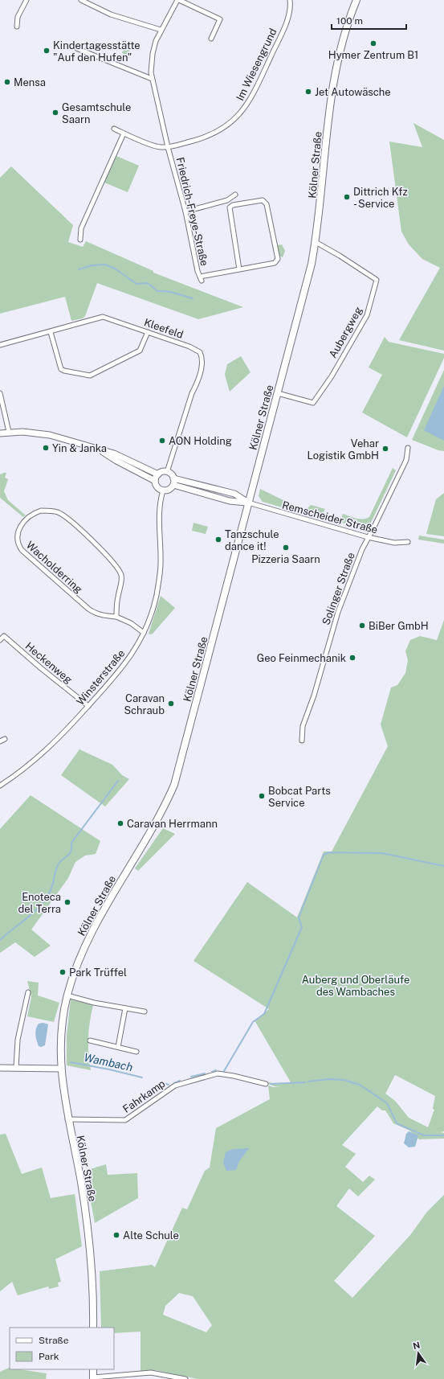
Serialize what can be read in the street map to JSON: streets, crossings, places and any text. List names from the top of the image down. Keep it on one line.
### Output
{"streets":{"main road":["Kölner Straße"],"street":["Im Wiesengrund","Friedrich-Freye-Straße","Kleefeld","Aubergweg","Remscheider Straße","Wacholderring","Solinger Straße","Heckenweg","Winsterstraße","Fahrkamp"]},"crossings":[["Im Wiesengrund","Friedrich-Freye-Straße"],["Kölner Straße","Aubergweg"],["Kölner Straße","Remscheider Straße"],["Kölner Straße","Fahrkamp"],["Kleefeld","Winsterstraße"],["Remscheider Straße","Solinger Straße"],["Wacholderring","Winsterstraße"],["Heckenweg","Winsterstraße"]],"water":["Wambach"],"parks":["Auberg und Oberläufe des Wambaches"],"places":["Hymer Zentrum B1","Kindertagesstätte \"Auf den Hufen\"","Mensa","Jet Autowäsche","Gesamtschule Saarn","Dittrich Kfz - Service","AON Holding","Yin & Janka","Vehar Logistik GmbH","Tanzschule dance it!","Pizzeria Saarn","BiBer GmbH","Geo Feinmechanik","Caravan Schraub","Bobcat Parts Service","Caravan Herrmann","Enoteca del Terra","Park Trüffel","Alte Schule"],"legend":["Straße","Park"],"scale_bar":"100 m","north":"top"}
